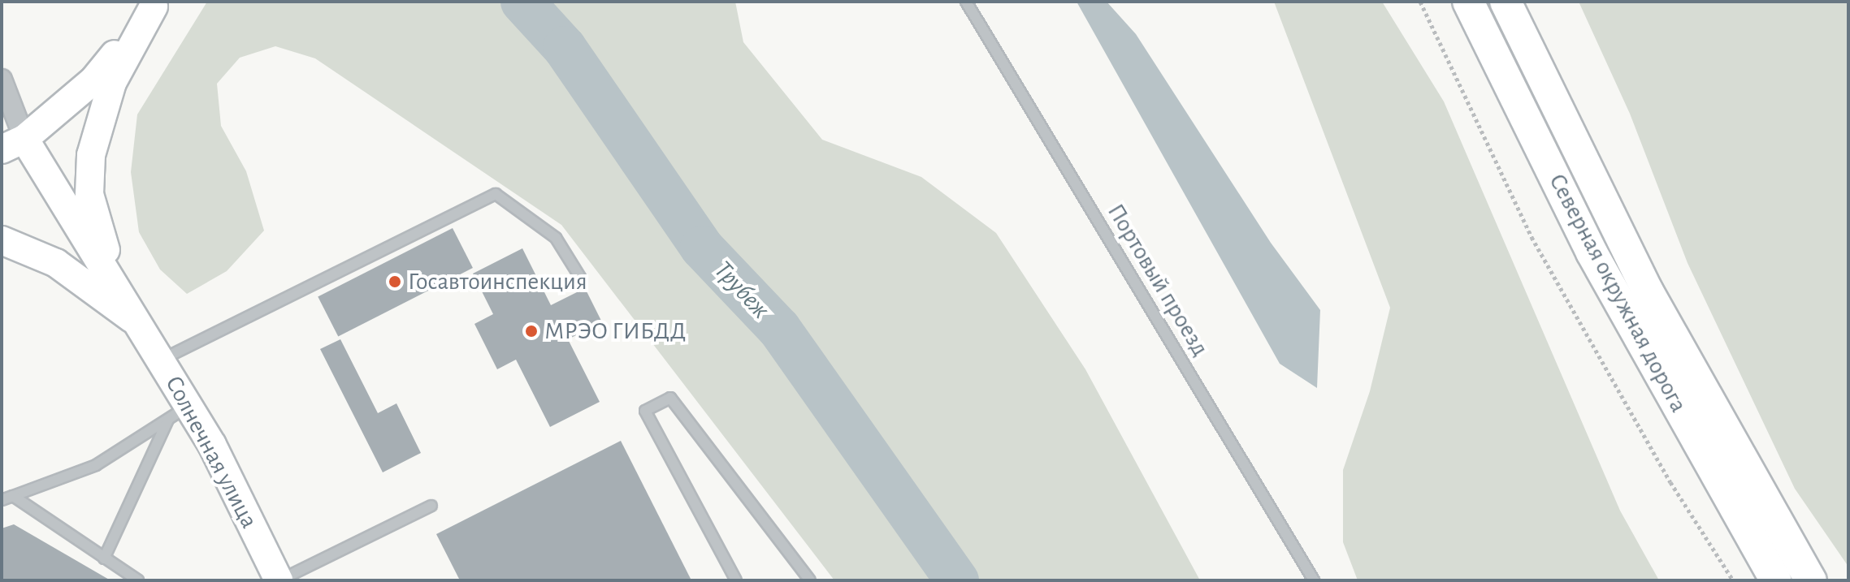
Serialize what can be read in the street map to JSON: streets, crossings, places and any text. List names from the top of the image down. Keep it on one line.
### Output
{"streets":{"main road":["Северная окружная дорога","Солнечная улица"],"lane":["Портовый проезд"]},"water":["Трубеж"],"places":["Госавтоинспекция","МРЭО ГИБДД"]}
